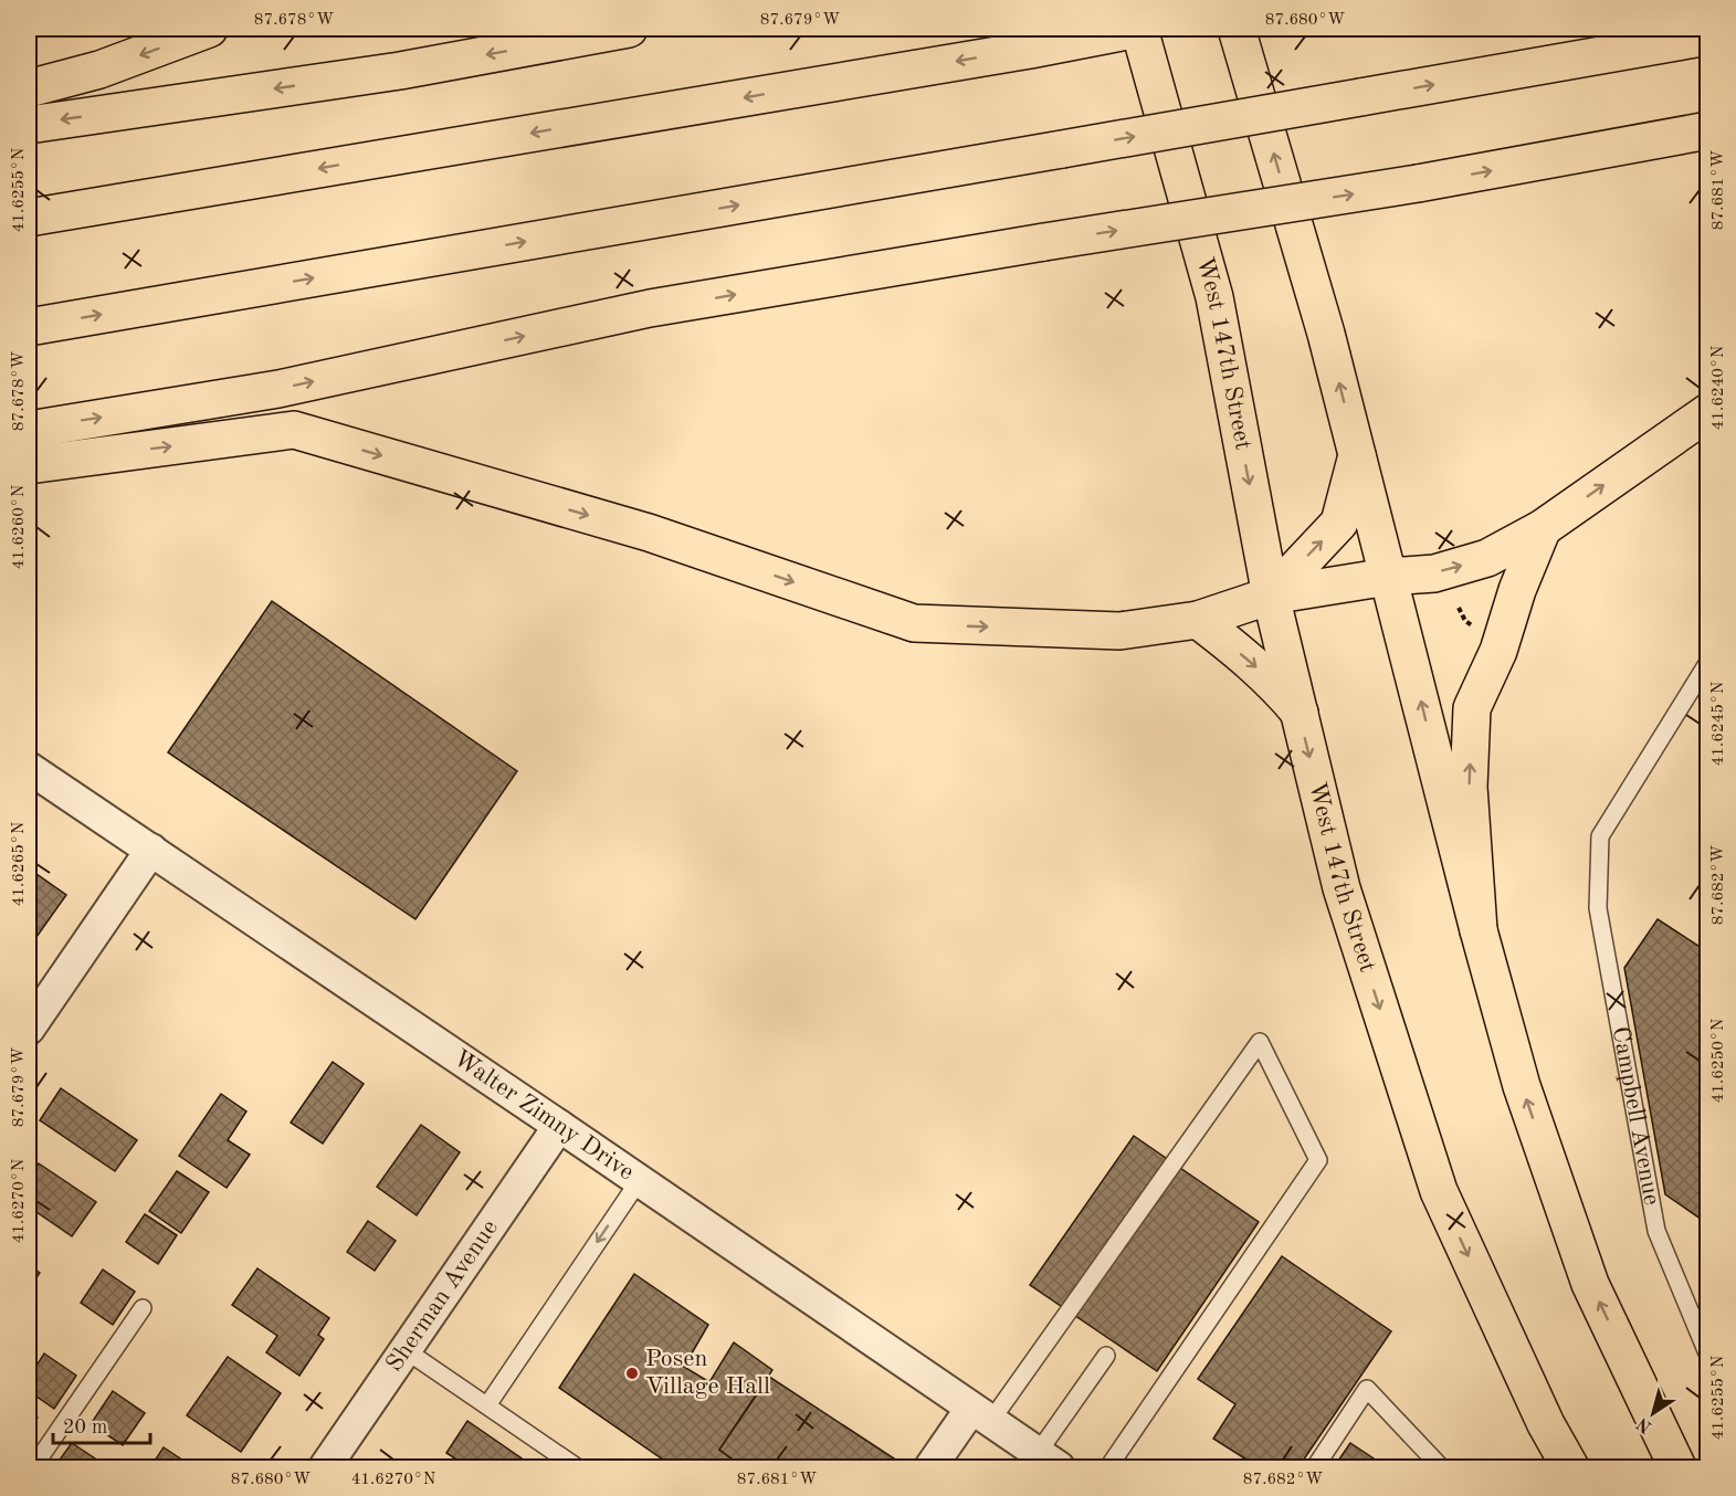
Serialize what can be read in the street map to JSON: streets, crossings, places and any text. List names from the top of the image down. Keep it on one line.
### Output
{"streets":{"main road":["West 147th Street"],"street":["Walter Zimny Drive","Sherman Avenue"],"lane":["Campbell Avenue"]},"crossings":[["Walter Zimny Drive","Sherman Avenue"]],"places":["Posen Village Hall"],"scale_bar":"20 m","north":"bottom left","coordinates":["87.678°W","87.679°W","87.680°W","87.681°W","41.6255°N","41.6240°N","41.6260°N","41.6245°N","41.6265°N","87.682°W","41.6250°N","41.6270°N"]}
